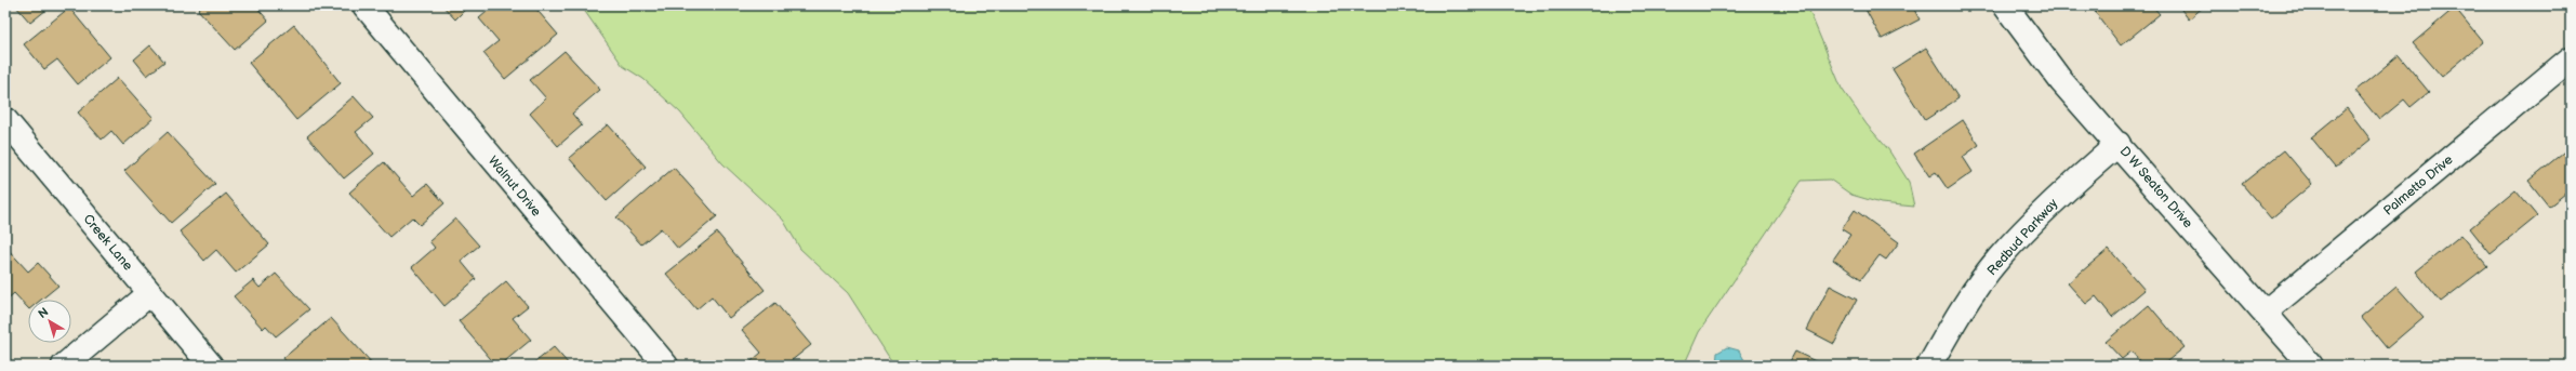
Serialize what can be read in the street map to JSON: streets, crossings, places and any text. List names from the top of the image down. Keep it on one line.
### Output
{"streets":{"street":["Palmetto Drive","Walnut Drive","D W Seaton Drive","Redbud Parkway","Creek Lane"]},"crossings":[["Palmetto Drive","D W Seaton Drive"],["D W Seaton Drive","Redbud Parkway"]],"north":"top left"}
